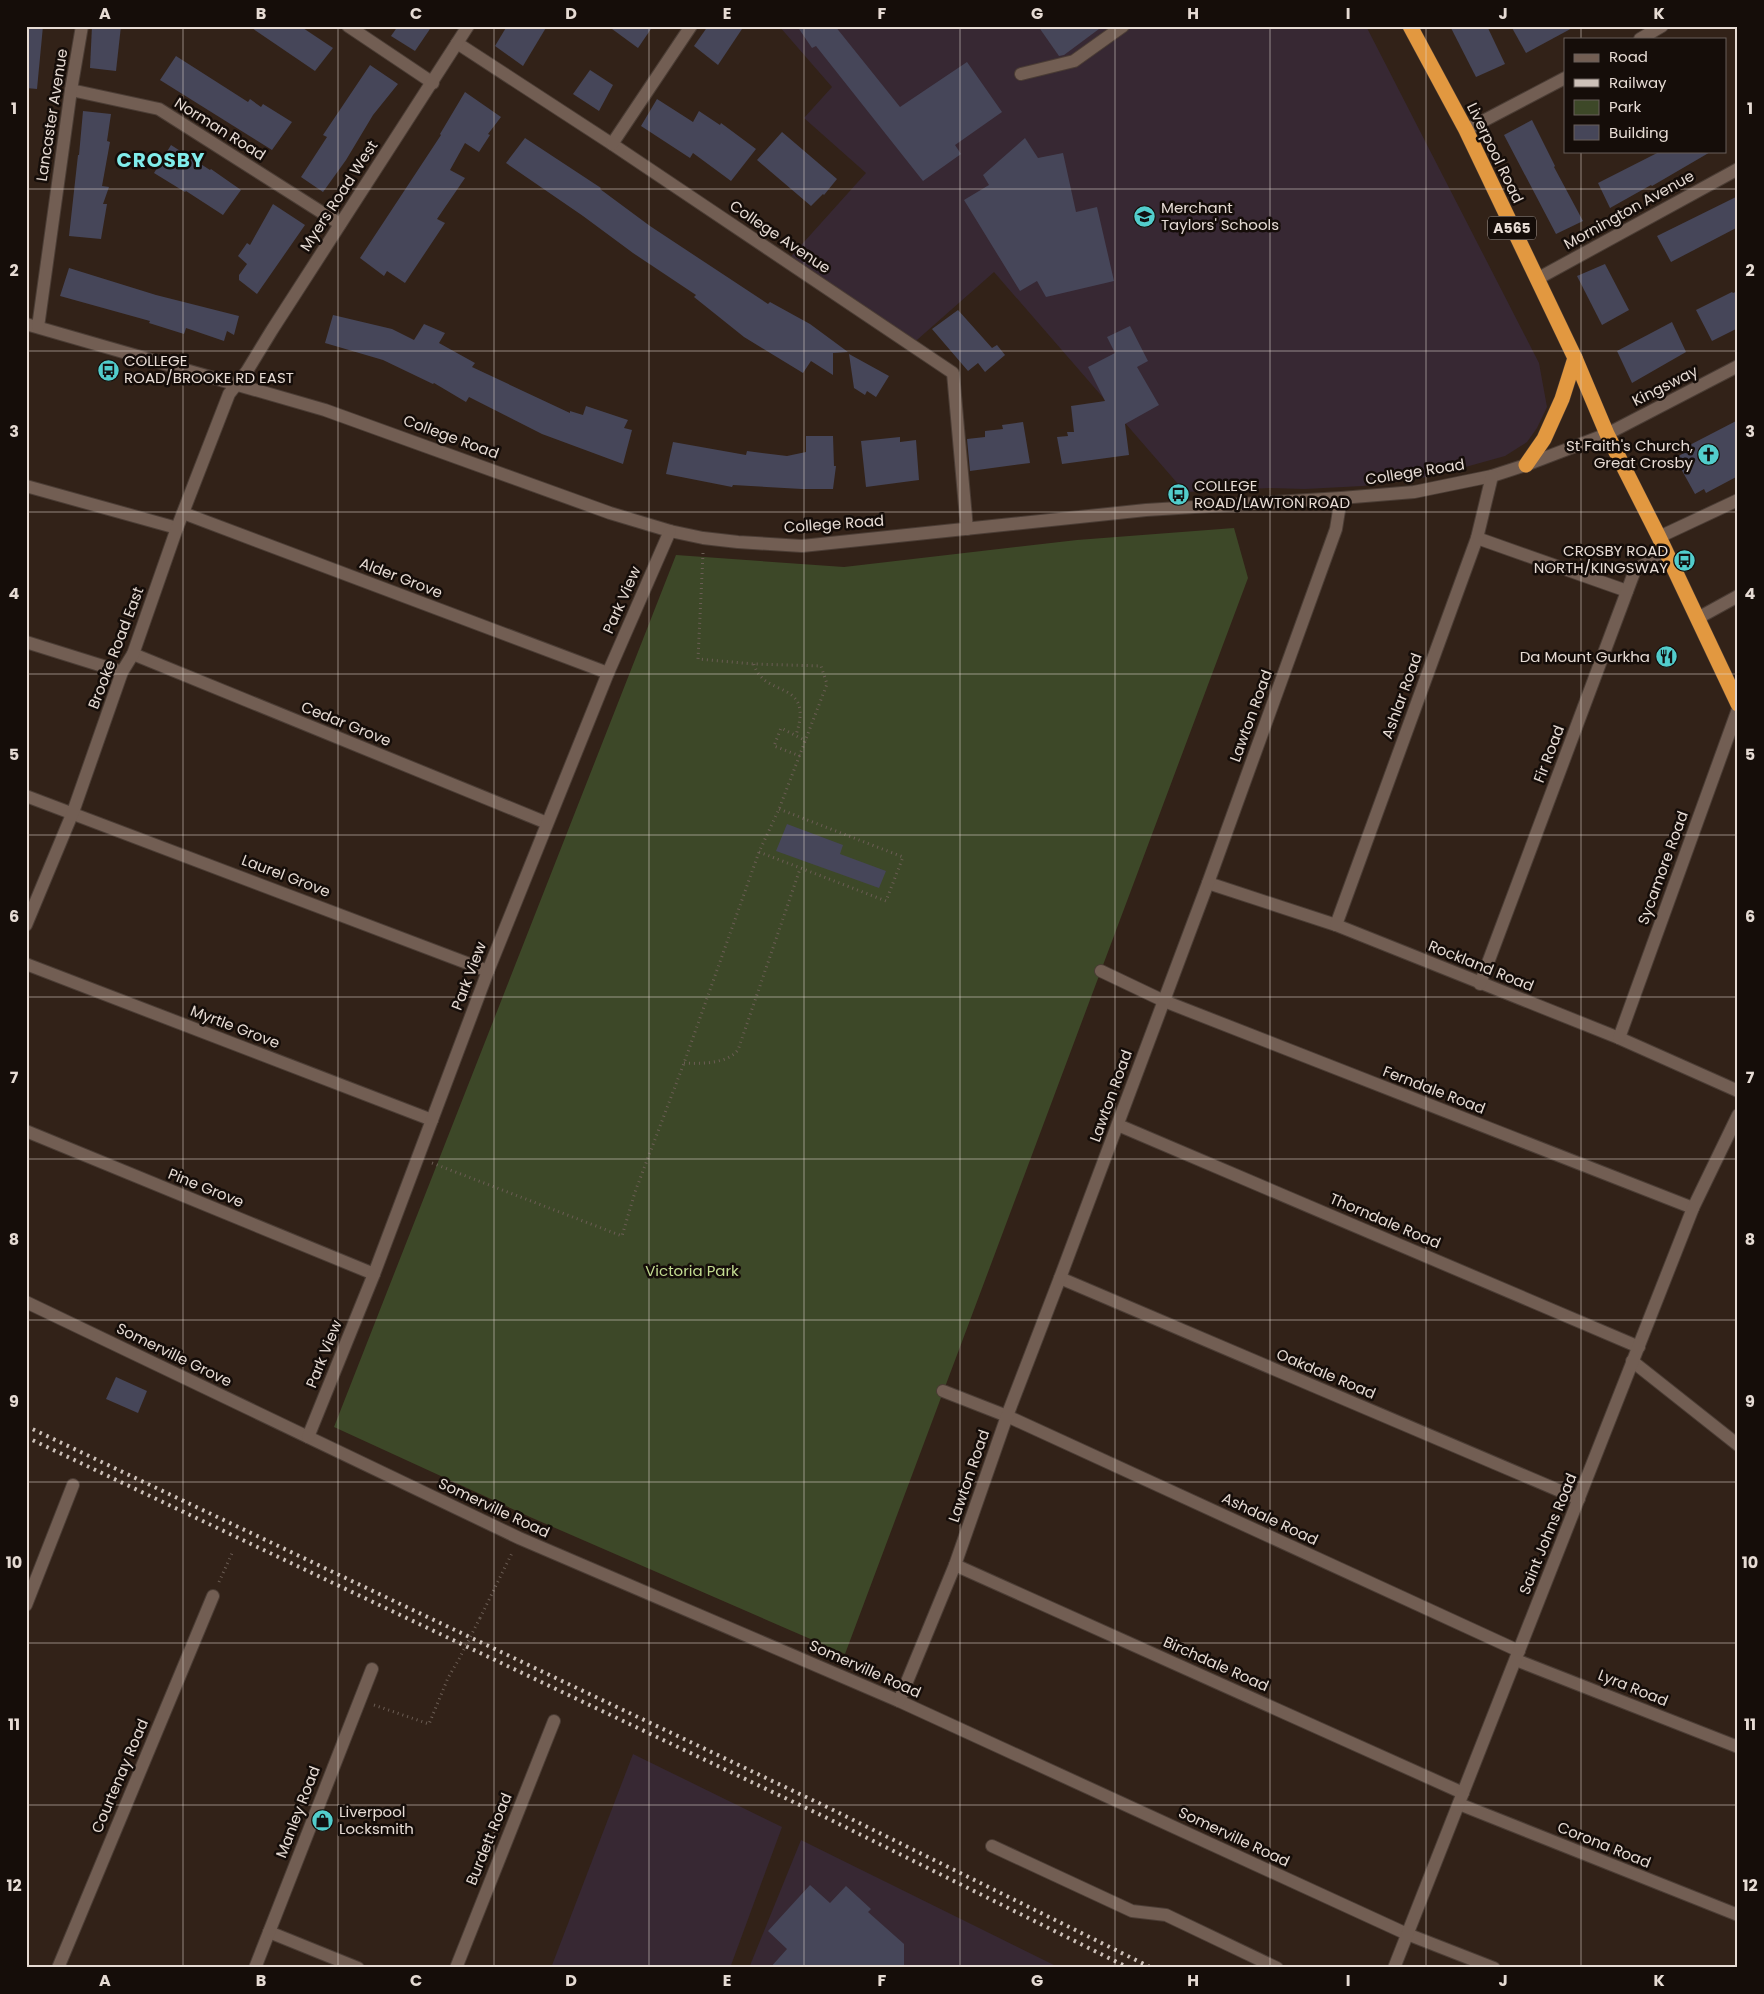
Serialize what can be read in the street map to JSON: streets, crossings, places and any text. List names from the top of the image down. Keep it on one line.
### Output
{"streets":{"highway":["Liverpool Road","A565"],"street":["Lancaster Avenue","Norman Road","Myers Road West","Mornington Avenue","College Avenue","Kingsway","College Road","Alder Grove","Park View","Brooke Road East","Ashlar Road","Lawton Road","Cedar Grove","Fir Road","Sycamore Road","Laurel Grove","Rockland Road","Myrtle Grove","Ferndale Road","Pine Grove","Thorndale Road","Somerville Grove","Oakdale Road","Somerville Road","Ashdale Road","Saint Johns Road","Birchdale Road","Lyra Road","Courtenay Road","Manley Road","Burdett Road","Corona Road"]},"crossings":[["Lancaster Avenue","Norman Road"],["Lancaster Avenue","College Road"],["Norman Road","Myers Road West"],["Liverpool Road","Mornington Avenue"],["Liverpool Road","A565"],["Liverpool Road","Kingsway"],["Liverpool Road","College Road"],["Myers Road West","College Avenue"],["Myers Road West","College Road"],["Myers Road West","Brooke Road East"],["A565","Kingsway"],["A565","College Road"],["A565","Fir Road"],["College Avenue","College Road"],["Kingsway","College Road"],["College Road","Park View"],["College Road","Brooke Road East"],["College Road","Ashlar Road"],["College Road","Lawton Road"],["Alder Grove","Park View"],["Alder Grove","Brooke Road East"],["Park View","Cedar Grove"],["Park View","Laurel Grove"],["Park View","Myrtle Grove"],["Park View","Pine Grove"],["Park View","Somerville Grove"],["Park View","Somerville Road"],["Brooke Road East","Cedar Grove"],["Brooke Road East","Laurel Grove"],["Ashlar Road","Rockland Road"],["Lawton Road","Rockland Road"],["Lawton Road","Ferndale Road"],["Lawton Road","Thorndale Road"],["Lawton Road","Oakdale Road"],["Lawton Road","Somerville Road"],["Lawton Road","Ashdale Road"],["Lawton Road","Birchdale Road"],["Fir Road","Rockland Road"],["Sycamore Road","Rockland Road"],["Ferndale Road","Saint Johns Road"],["Thorndale Road","Saint Johns Road"],["Somerville Grove","Somerville Road"],["Oakdale Road","Saint Johns Road"],["Somerville Road","Saint Johns Road"],["Ashdale Road","Saint Johns Road"],["Ashdale Road","Lyra Road"],["Saint Johns Road","Birchdale Road"],["Saint Johns Road","Lyra Road"],["Saint Johns Road","Corona Road"],["Birchdale Road","Corona Road"]],"districts":["CROSBY"],"parks":["Victoria Park"],"places":{"school or university":["Merchant Taylors' Schools"],"bus stop":["COLLEGE ROAD/BROOKE RD EAST","COLLEGE ROAD/LAWTON ROAD","CROSBY ROAD NORTH/KINGSWAY"],"church":["St Faith's Church, Great Crosby"],"restaurant":["Da Mount Gurkha"],"shop":["Liverpool Locksmith"]},"legend":["Road","Railway","Park","Building"],"grid":{"columns":["A","B","C","D","E","F","G","H","I","J","K"],"rows":["1","2","3","4","5","6","7","8","9","10","11","12"]}}
